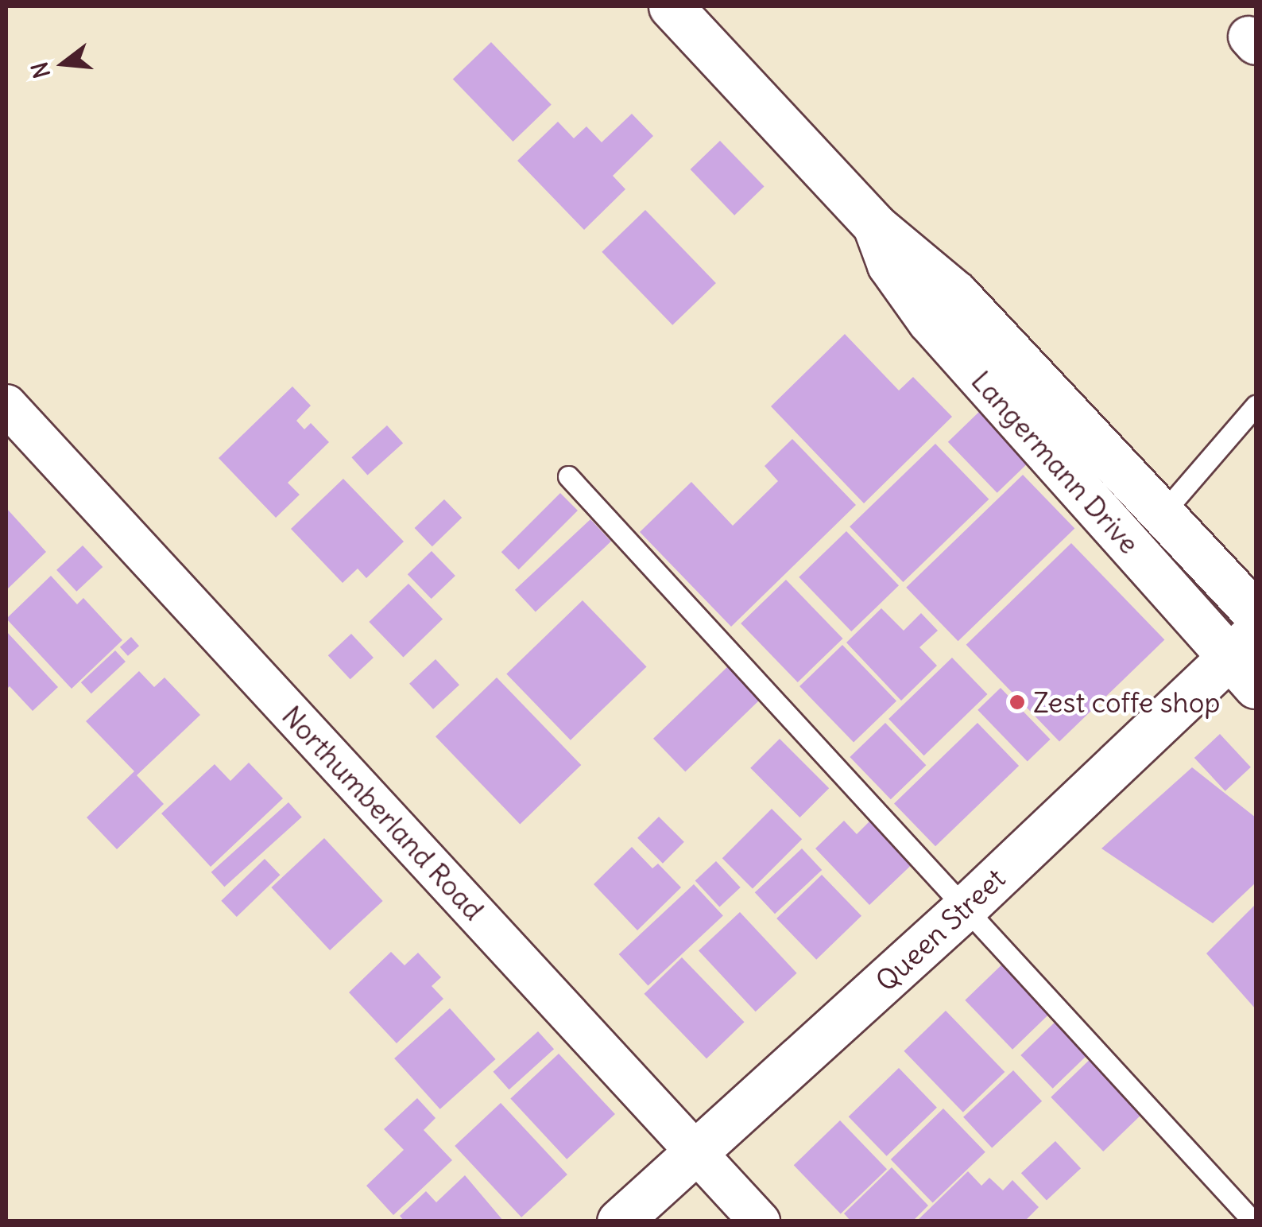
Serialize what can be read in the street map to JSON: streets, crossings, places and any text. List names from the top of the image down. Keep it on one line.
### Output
{"streets":{"main road":["Langermann Drive","Queen Street"],"street":["Northumberland Road"]},"crossings":[["Langermann Drive","Queen Street"],["Northumberland Road","Queen Street"]],"places":["Zest coffe shop"],"north":"left"}
